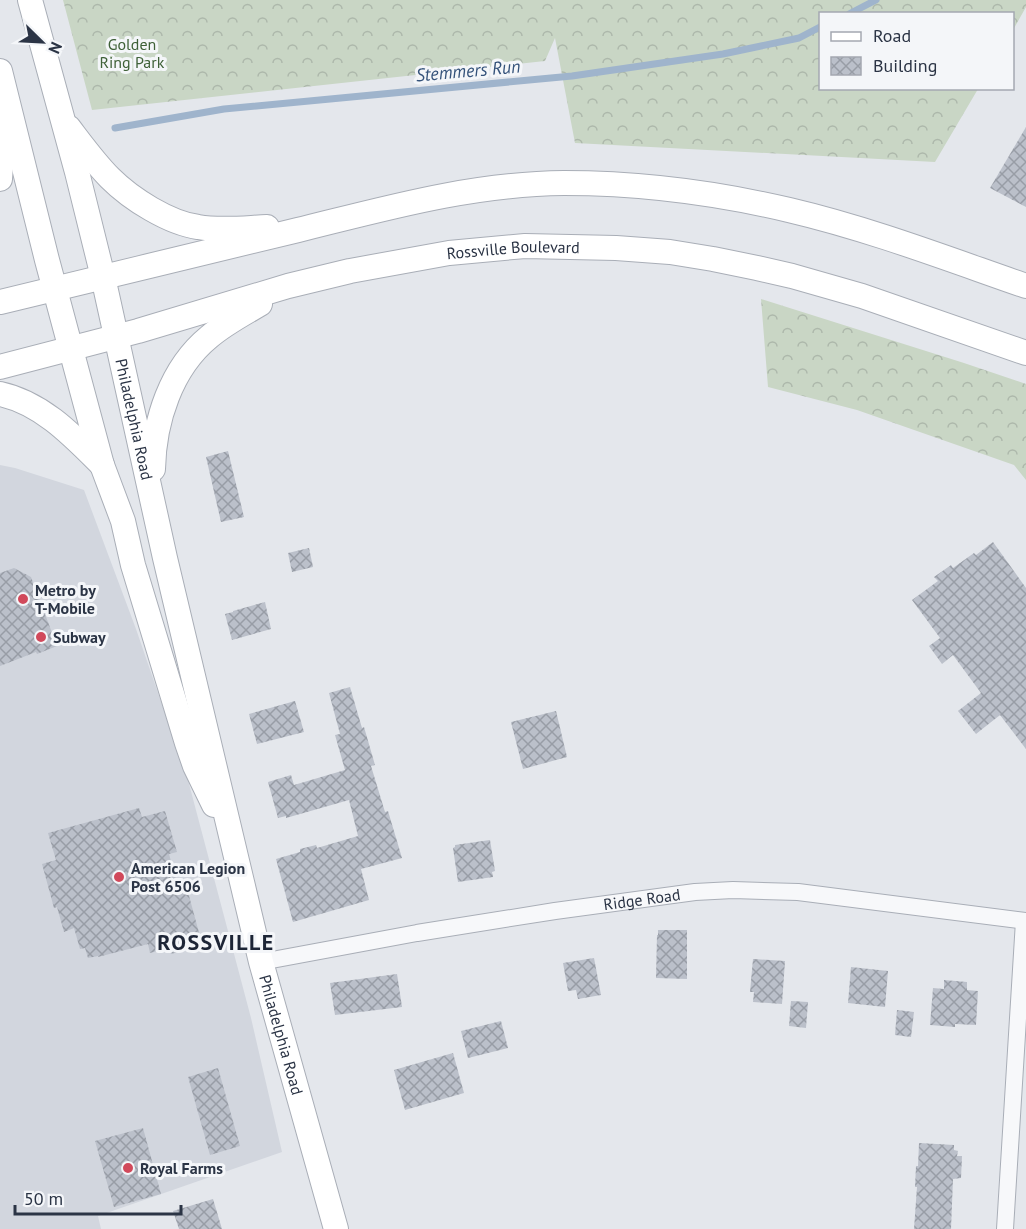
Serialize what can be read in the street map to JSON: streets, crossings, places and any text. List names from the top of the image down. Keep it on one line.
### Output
{"streets":{"main road":["Rossville Boulevard","Philadelphia Road"],"street":["Ridge Road"]},"crossings":[["Rossville Boulevard","Philadelphia Road"],["Philadelphia Road","Ridge Road"]],"districts":["ROSSVILLE"],"water":["Stemmers Run"],"parks":["Golden Ring Park"],"places":["Metro by T-Mobile","Subway","American Legion Post 6506","Royal Farms"],"legend":["Road","Building"],"scale_bar":"50 m","north":"bottom right"}
